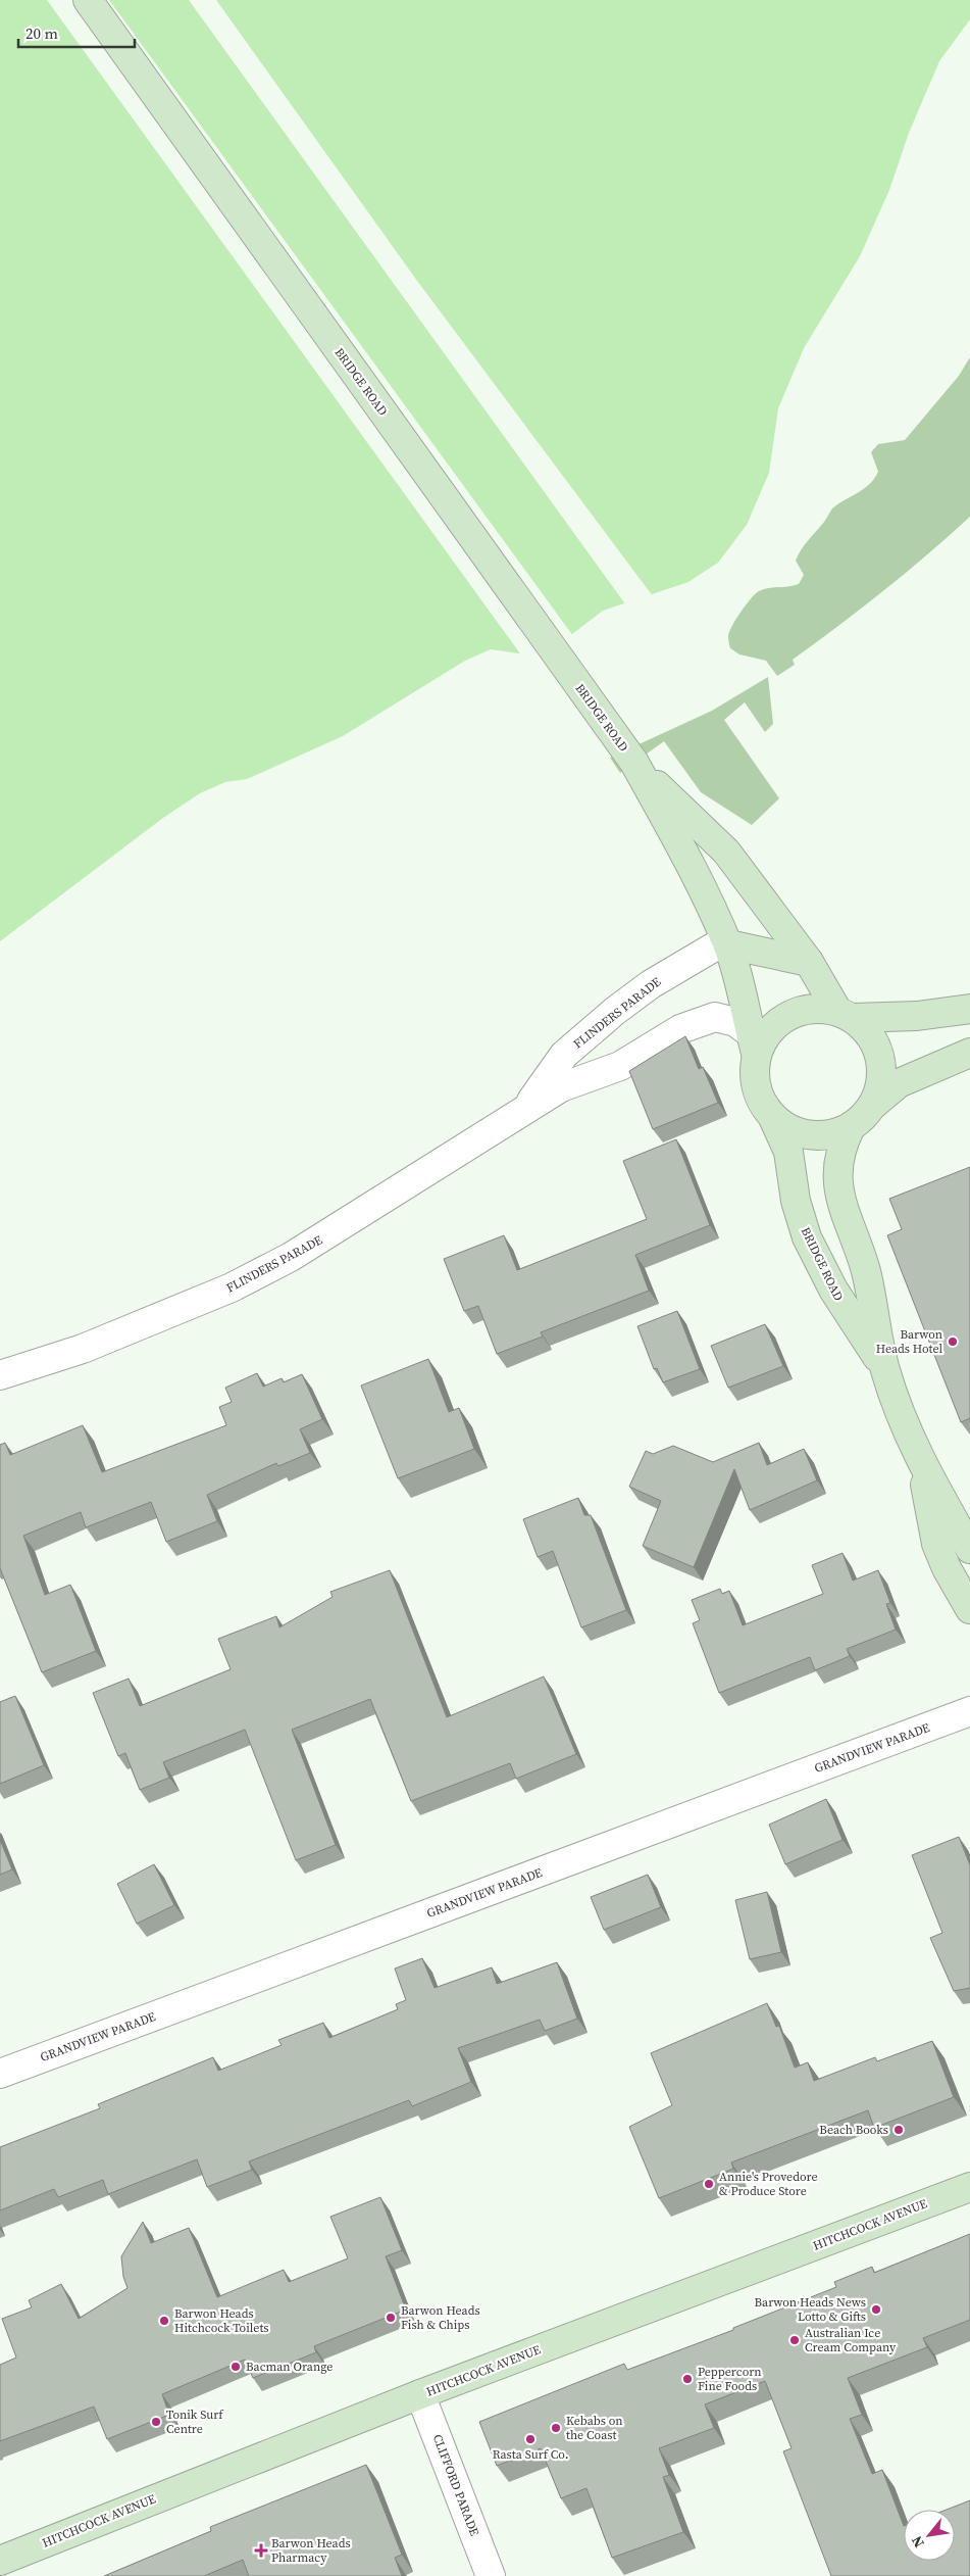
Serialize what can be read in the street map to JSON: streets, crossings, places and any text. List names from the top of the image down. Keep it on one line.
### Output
{"streets":{"main road":["BRIDGE ROAD","HITCHCOCK AVENUE"],"street":["FLINDERS PARADE","GRANDVIEW PARADE","CLIFFORD PARADE"]},"crossings":[["BRIDGE ROAD","FLINDERS PARADE"],["HITCHCOCK AVENUE","CLIFFORD PARADE"]],"places":{"other":["Barwon Heads Hotel","Beach Books","Annie's Provedore & Produce Store","Barwon Heads News Lotto & Gifts","Barwon Heads Fish & Chips","Barwon Heads Hitchcock Toilets","Australian Ice Cream Company","Bacman Orange","Peppercorn Fine Foods","Tonik Surf Centre","Kebabs on the Coast","Rasta Surf Co."],"health":["Barwon Heads Pharmacy"]},"scale_bar":"20 m","north":"bottom left"}
